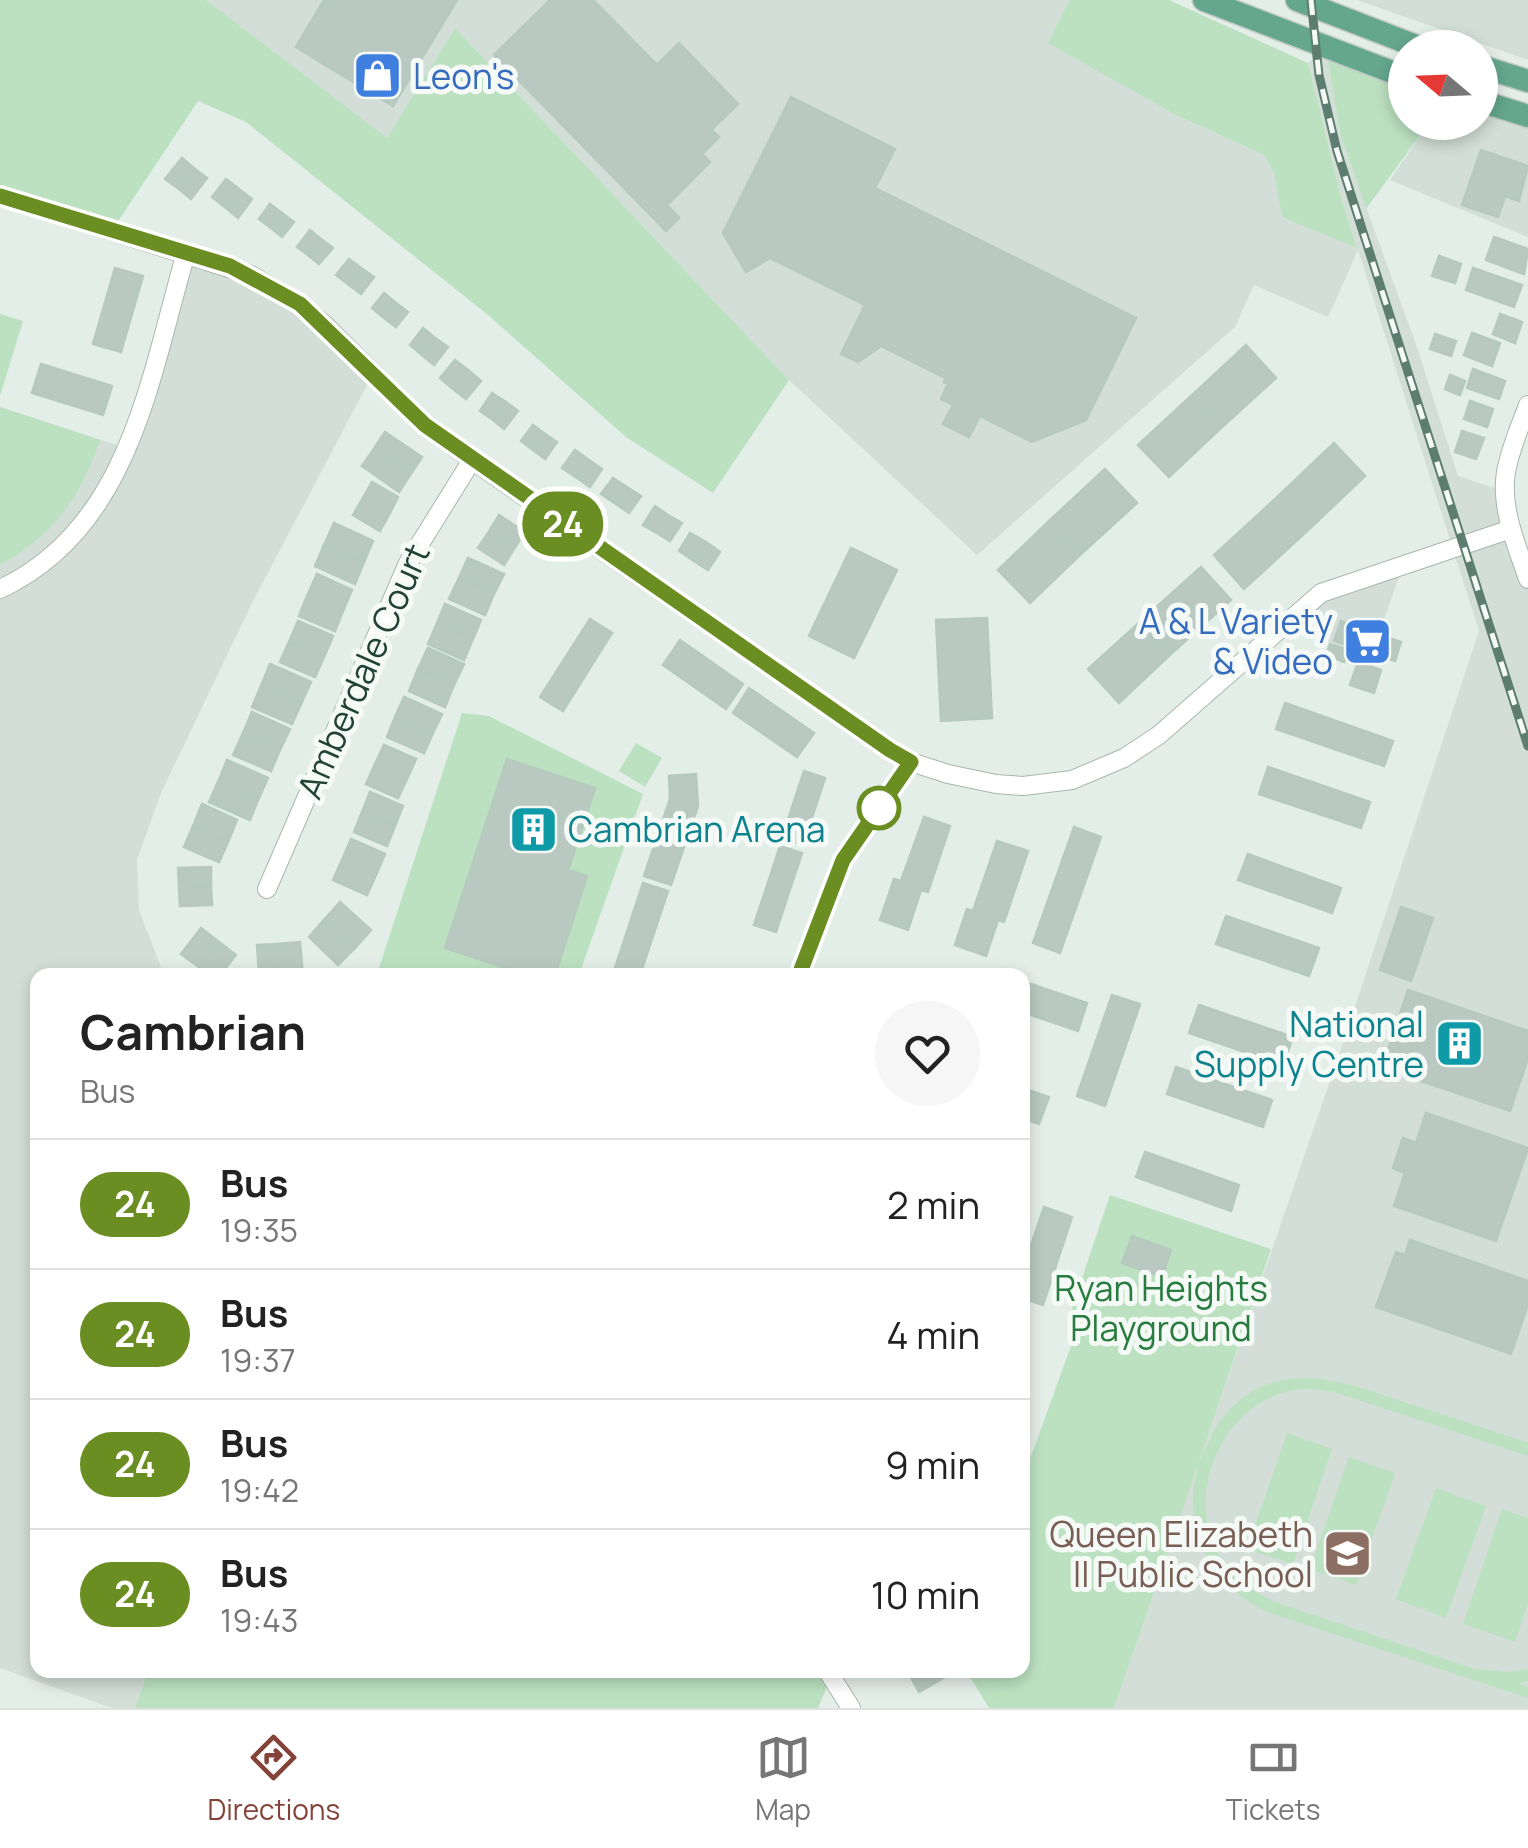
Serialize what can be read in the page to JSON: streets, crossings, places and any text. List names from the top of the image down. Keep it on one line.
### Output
{"streets":{"street":["Amberdale Court"]},"parks":["Ryan Heights Playground"],"places":{"shop":["Leon's"],"supermarket":["A & L Variety & Video"],"building":["Cambrian Arena","National Supply Centre"],"school or university":["Queen Elizabeth II Public School"]},"lines":["bus line 24"],"north":"left","page":{"on_map":"24","heading":["Cambrian","Bus"],"list":[{"mark":"24","name":"Bus","note":"19:35","value":"2 min"},{"mark":"24","name":"Bus","note":"19:37","value":"4 min"},{"mark":"24","name":"Bus","note":"19:42","value":"9 min"},{"mark":"24","name":"Bus","note":"19:43","value":"10 min"}],"tabs":["Directions","Map","Tickets"]}}
